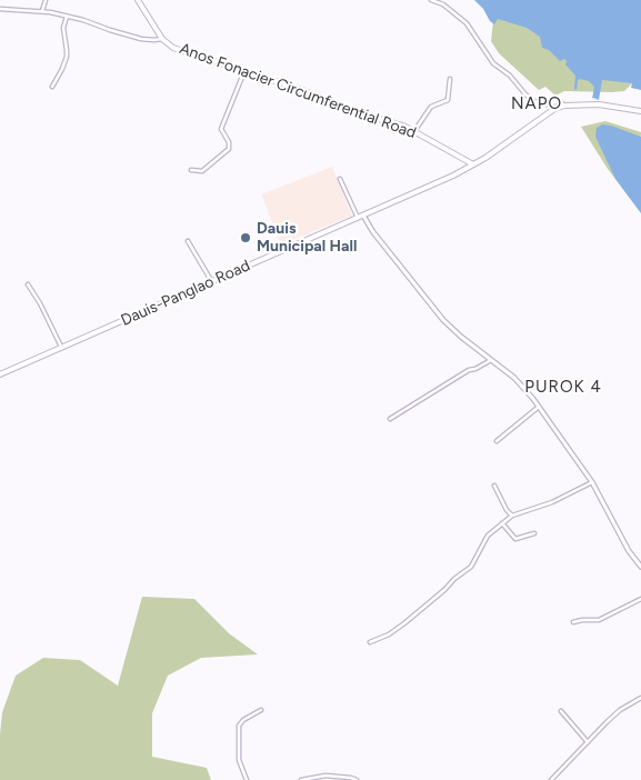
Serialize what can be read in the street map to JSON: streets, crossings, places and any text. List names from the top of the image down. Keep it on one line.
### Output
{"streets":{"main road":["Anos Fonacier Circumferential Road","Dauis-Panglao Road"]},"crossings":[["Anos Fonacier Circumferential Road","Dauis-Panglao Road"]],"districts":["NAPO","PUROK 4"],"places":["Dauis Municipal Hall"]}
